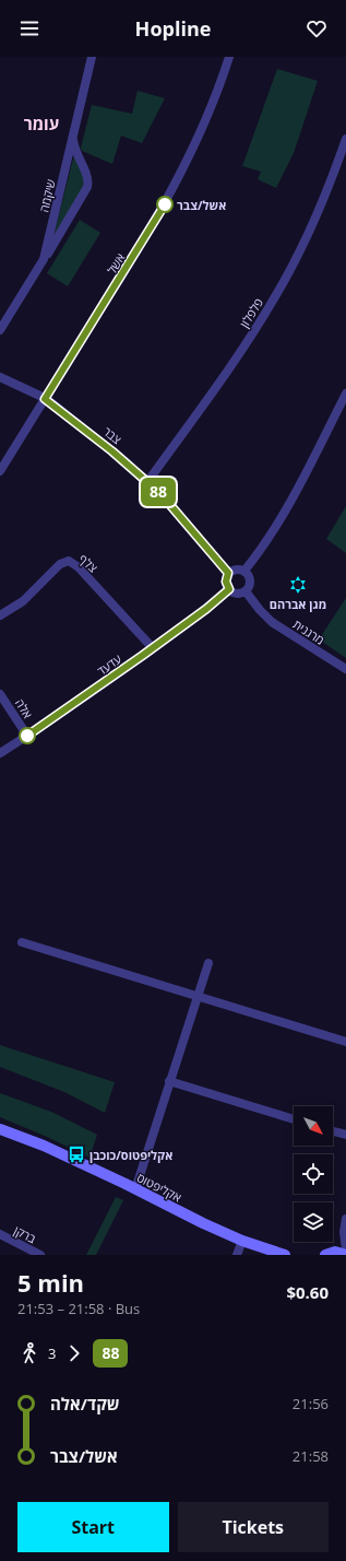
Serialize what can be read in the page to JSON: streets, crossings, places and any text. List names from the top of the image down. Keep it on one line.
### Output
{"streets":{"street":["שיקמה","אשל","פלפלון","צבר","צלף","מרגנית","עדעד","אלה","אקליפטוס","ברקן"]},"crossings":[["אשל","צבר"],["פלפלון","צבר"],["צבר","מרגנית"],["צבר","עדעד"],["צלף","עדעד"],["מרגנית","עדעד"],["עדעד","אלה"]],"districts":["עומר"],"places":{"other":["אשל/צבר"],"synagogue":["מגן אברהם"],"bus stop":["אקליפטוס/כוכבן"]},"lines":["bus line 88"],"north":"bottom right","page":{"header":"Hopline","on_map":"88","heading":["5 min","21:53 – 21:58 · Bus","$0.60"],"legs":["3","88"],"list":[{"name":"שקד/אלה","value":"21:56"},{"name":"אשל/צבר","value":"21:58"}],"buttons":["Start","Tickets"]}}
